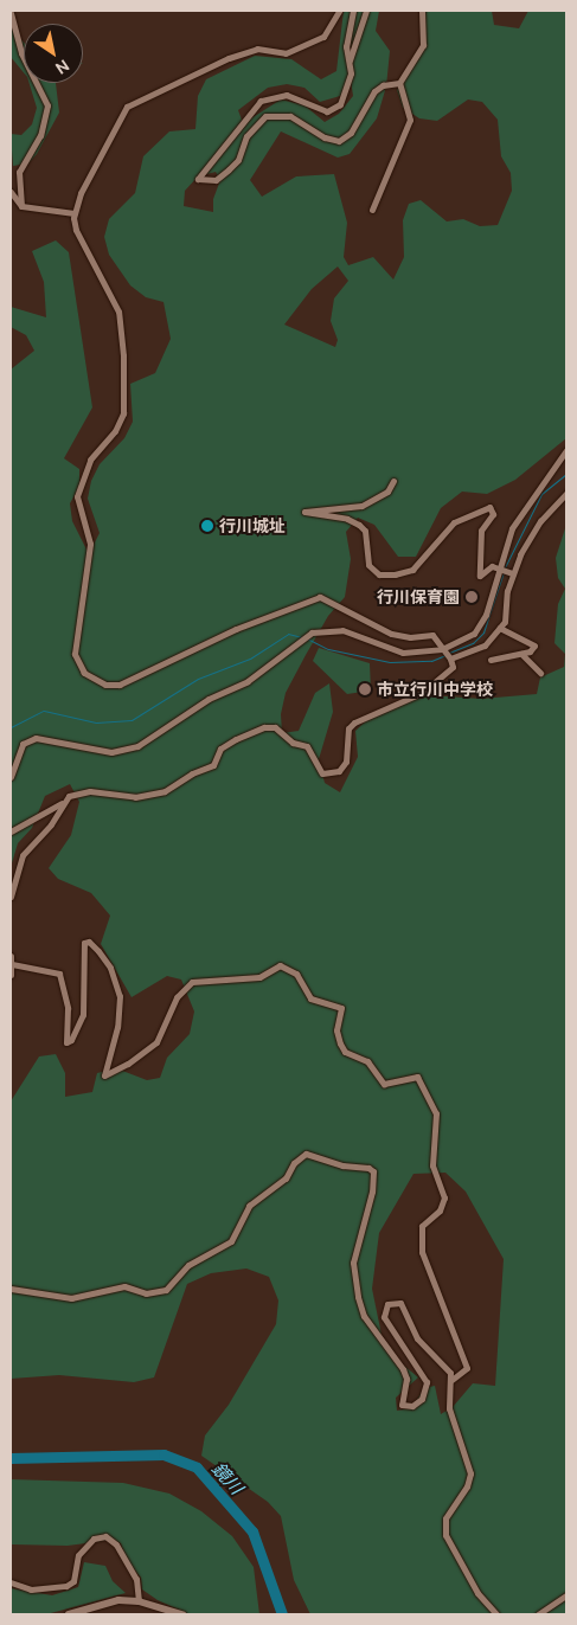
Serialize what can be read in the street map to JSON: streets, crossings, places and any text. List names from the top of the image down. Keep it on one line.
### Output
{"water":["鏡川"],"places":["行川城址","行川保育園","市立行川中学校"],"north":"bottom right"}
